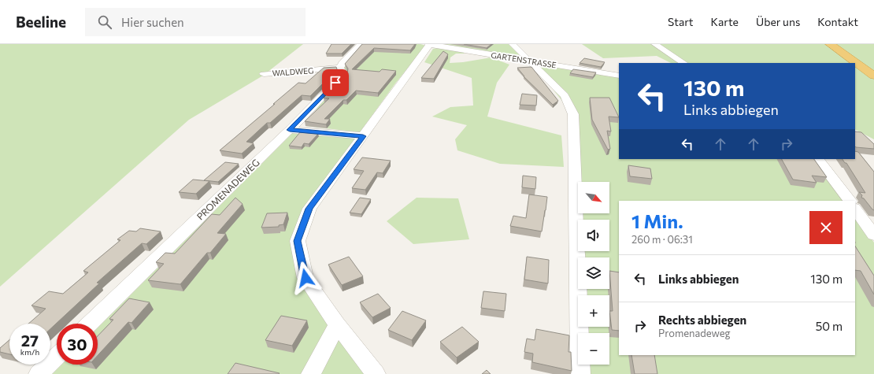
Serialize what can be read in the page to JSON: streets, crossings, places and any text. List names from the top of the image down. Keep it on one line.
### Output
{"streets":{"street":["GARTENSTRASSE","WALDWEG","PROMENADEWEG"]},"crossings":[["WALDWEG","PROMENADEWEG"]],"north":"bottom right","page":{"header":"Beeline","search":"Hier suchen","nav":["Start","Karte","Über uns","Kontakt"],"turn":["130 m","Links abbiegen"],"map_buttons":["+","−"],"heading":["1 Min.","260 m · 06:31"],"list":[{"name":"Links abbiegen","value":"130 m"},{"name":"Rechts abbiegen","note":"Promenadeweg","value":"50 m"}],"speed":"27 km/h","limit":"30"}}
